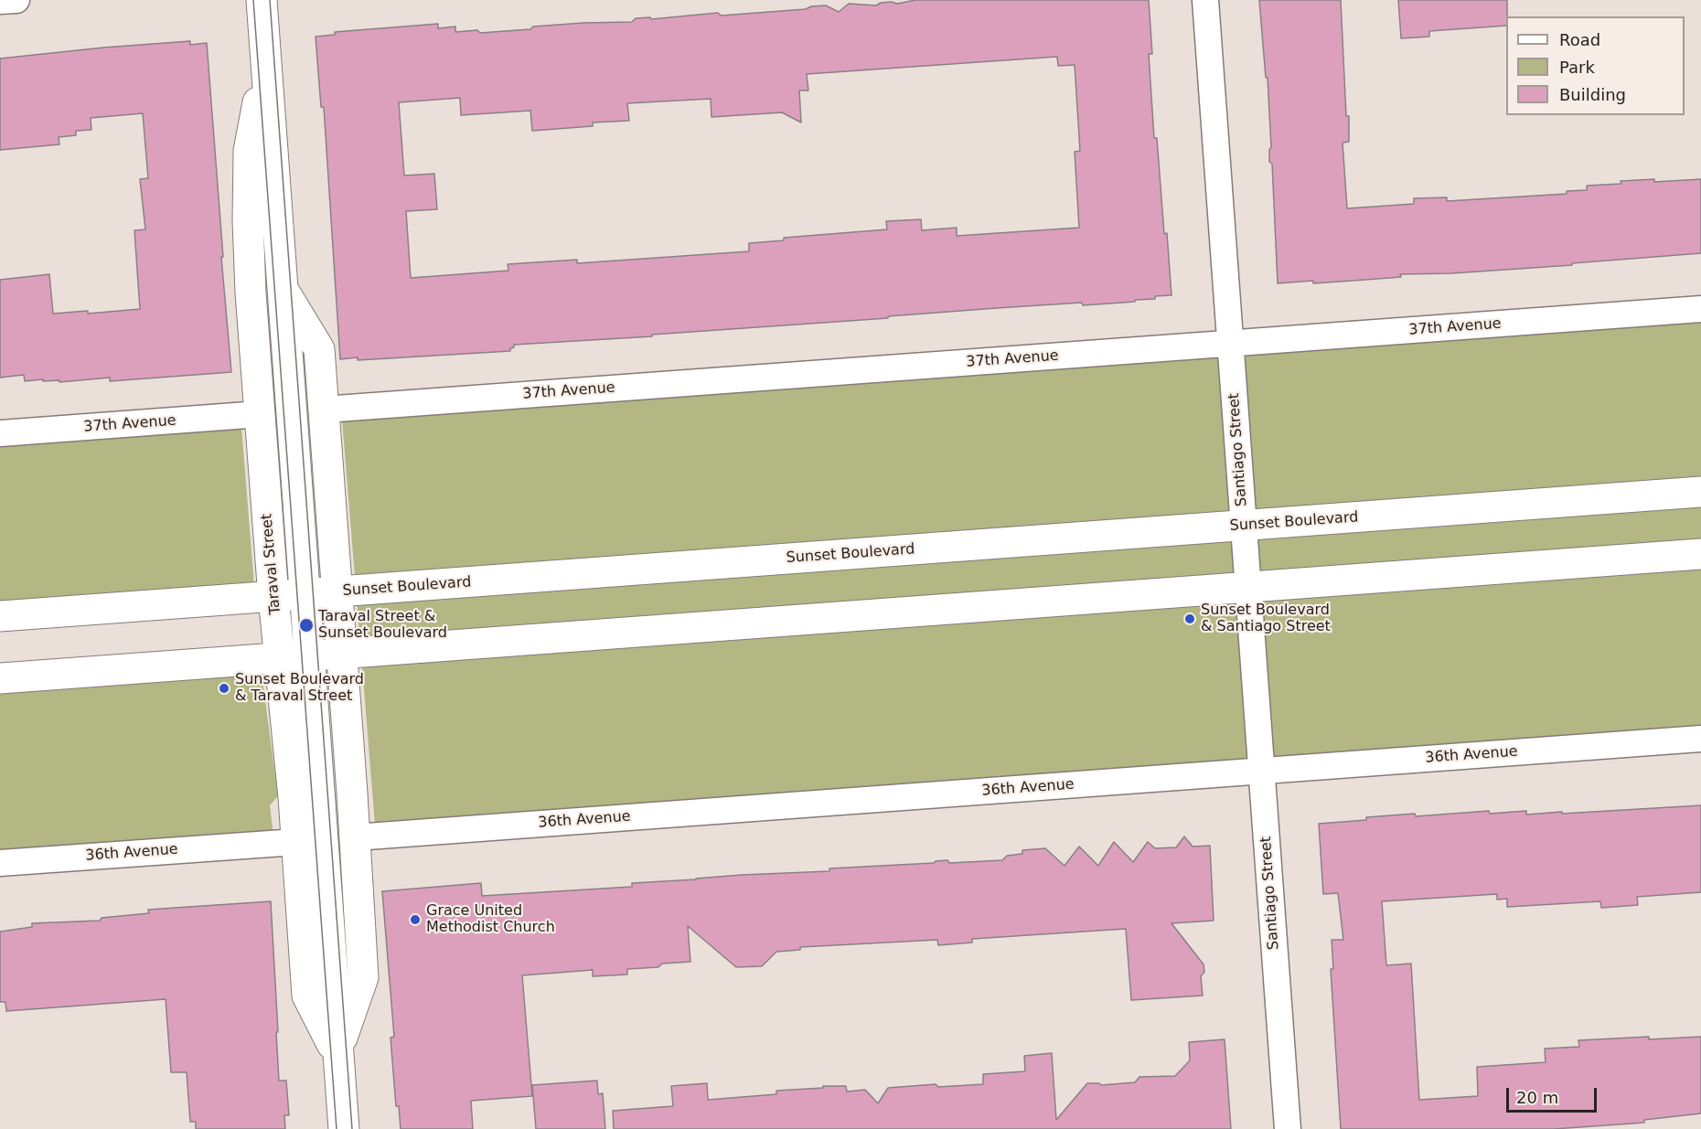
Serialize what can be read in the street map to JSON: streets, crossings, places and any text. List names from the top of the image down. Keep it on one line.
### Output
{"streets":{"main road":["Sunset Boulevard","Taraval Street"],"street":["37th Avenue","Santiago Street","36th Avenue"]},"crossings":[["37th Avenue","Santiago Street"],["37th Avenue","Taraval Street"],["Santiago Street","Sunset Boulevard"],["Santiago Street","36th Avenue"],["Sunset Boulevard","Taraval Street"],["Taraval Street","36th Avenue"]],"places":["Sunset Boulevard & Santiago Street","Taraval Street & Sunset Boulevard","Sunset Boulevard & Taraval Street","Grace United Methodist Church"],"legend":["Road","Park","Building"],"scale_bar":"20 m"}
